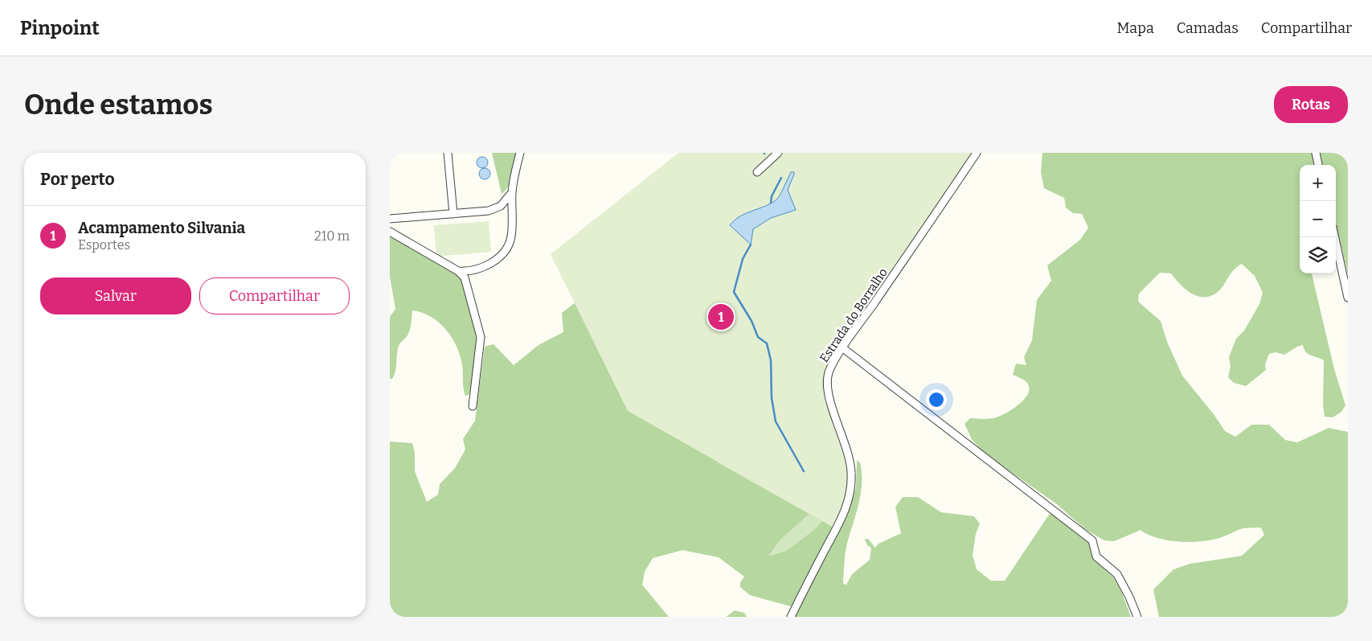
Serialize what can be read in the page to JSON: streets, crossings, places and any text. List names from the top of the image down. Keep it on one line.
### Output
{"streets":{"street":["Estrada do Borralho"]},"page":{"header":"Pinpoint","nav":["Mapa","Camadas","Compartilhar"],"buttons":["Rotas",["Salvar","Compartilhar"]],"title":"Onde estamos","heading":"Por perto","map_buttons":["+","−"],"list":[{"mark":"1","name":"Acampamento Silvania","note":"Esportes","value":"210 m"}],"pins":"1"}}
